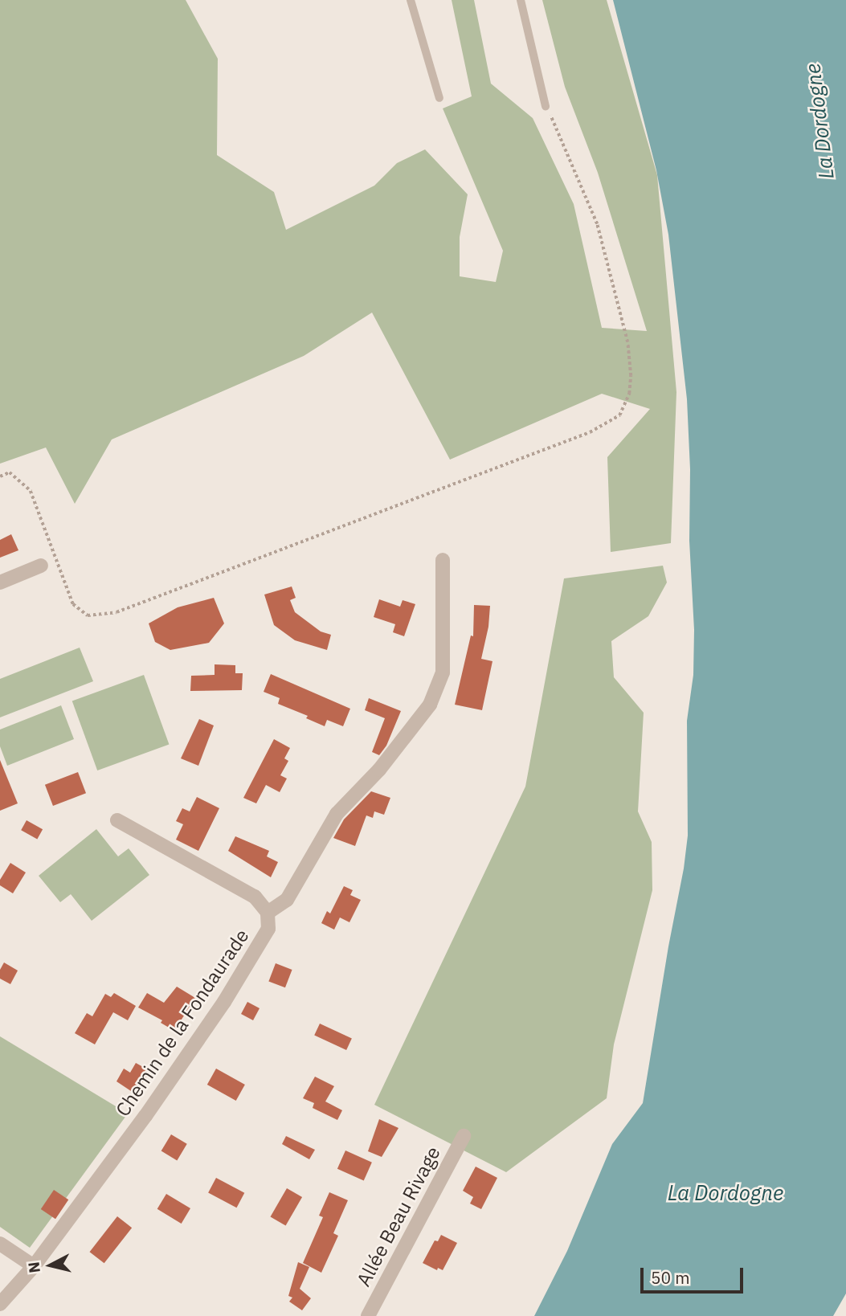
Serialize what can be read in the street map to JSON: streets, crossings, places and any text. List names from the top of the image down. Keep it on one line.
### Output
{"streets":{"street":["Chemin de la Fondaurade","Allée Beau Rivage"]},"water":["La Dordogne"],"scale_bar":"50 m","north":"left"}
